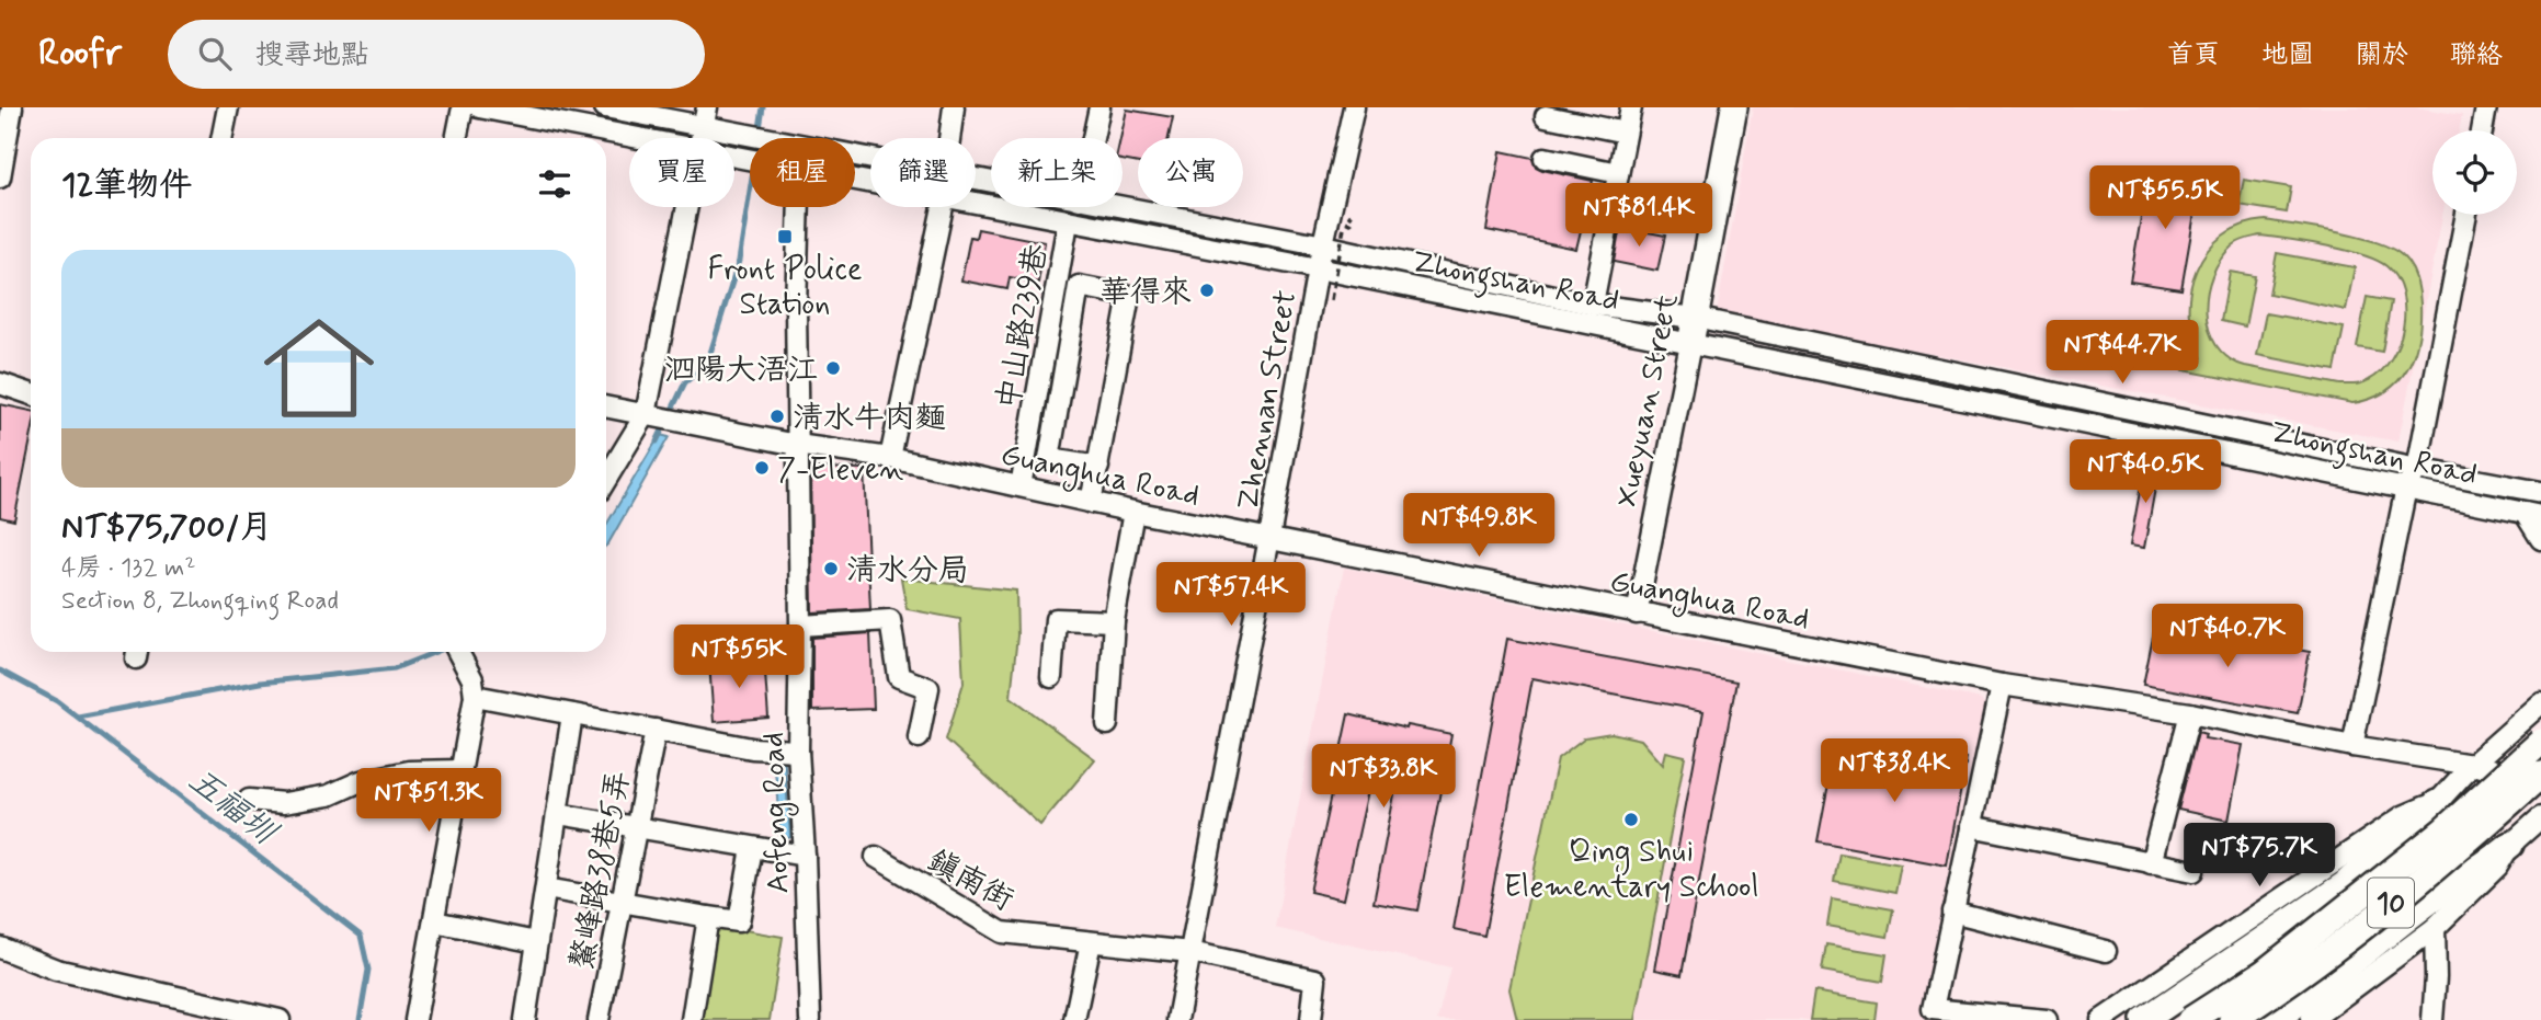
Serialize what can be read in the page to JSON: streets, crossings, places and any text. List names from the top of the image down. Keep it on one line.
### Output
{"streets":{"main road":["Xueyuan Street","10"],"street":["Zhongshan Road","中山路239巷","Zhennan Street","Guanghua Road","Aofeng Road","鰲峰路38巷5弄","鎮南街"]},"crossings":[["Zhongshan Road","中山路239巷"],["Zhongshan Road","Zhennan Street"],["Zhongshan Road","Xueyuan Street"],["中山路239巷","Guanghua Road"],["Zhennan Street","Guanghua Road"],["Zhennan Street","鎮南街"],["Xueyuan Street","Guanghua Road"],["Guanghua Road","Aofeng Road"]],"water":["五福圳"],"places":{"transit":["Front Police Station"],"other":["華得來","泗陽大浯江","清水牛肉麵","7-Eleven","清水分局","Qing Shui Elementary School"]},"page":{"header":"Roofr","search":"搜尋地點","nav":["首頁","地圖","關於","聯絡"],"chip":["買屋","租屋","篩選","新上架","公寓"],"heading":"12筆物件","price":["NT$55.5K","NT$81.4K","NT$44.7K","NT$40.5K","NT$49.8K","NT$57.4K","NT$40.7K","NT$55K","NT$38.4K","NT$33.8K","NT$51.3K","NT$75.7K"],"list":[{"name":"NT$75,700/月","note":"4房 · 132 m² · Section 8, Zhongqing Road"}]}}
